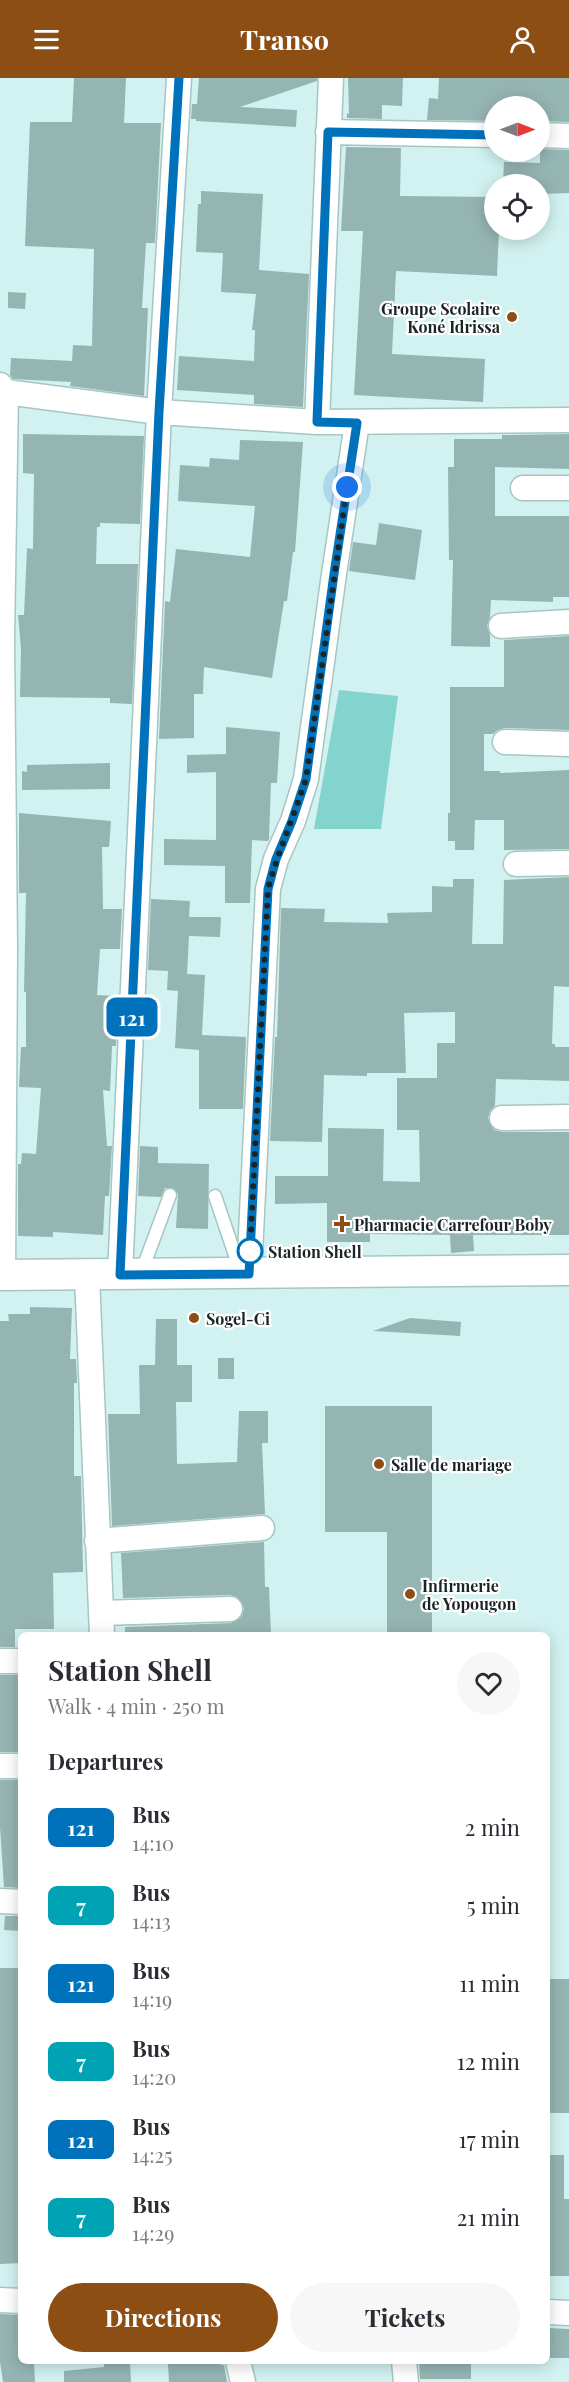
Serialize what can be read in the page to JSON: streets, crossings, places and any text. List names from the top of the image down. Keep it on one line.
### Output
{"places":{"other":["Groupe Scolaire Koné Idrissa","Station Shell","Sogel-Ci","Salle de mariage","Infirmerie de Yopougon"],"health":["Pharmacie Carrefour Boby"]},"lines":["bus line 121"],"north":"right","page":{"header":"Transo","on_map":"121","heading":[["Station Shell","Walk · 4 min · 250 m"],"Departures"],"list":[{"mark":"121","name":"Bus","note":"14:10","value":"2 min"},{"mark":"7","name":"Bus","note":"14:13","value":"5 min"},{"mark":"121","name":"Bus","note":"14:19","value":"11 min"},{"mark":"7","name":"Bus","note":"14:20","value":"12 min"},{"mark":"121","name":"Bus","note":"14:25","value":"17 min"},{"mark":"7","name":"Bus","note":"14:29","value":"21 min"}],"buttons":["Directions","Tickets"]}}
